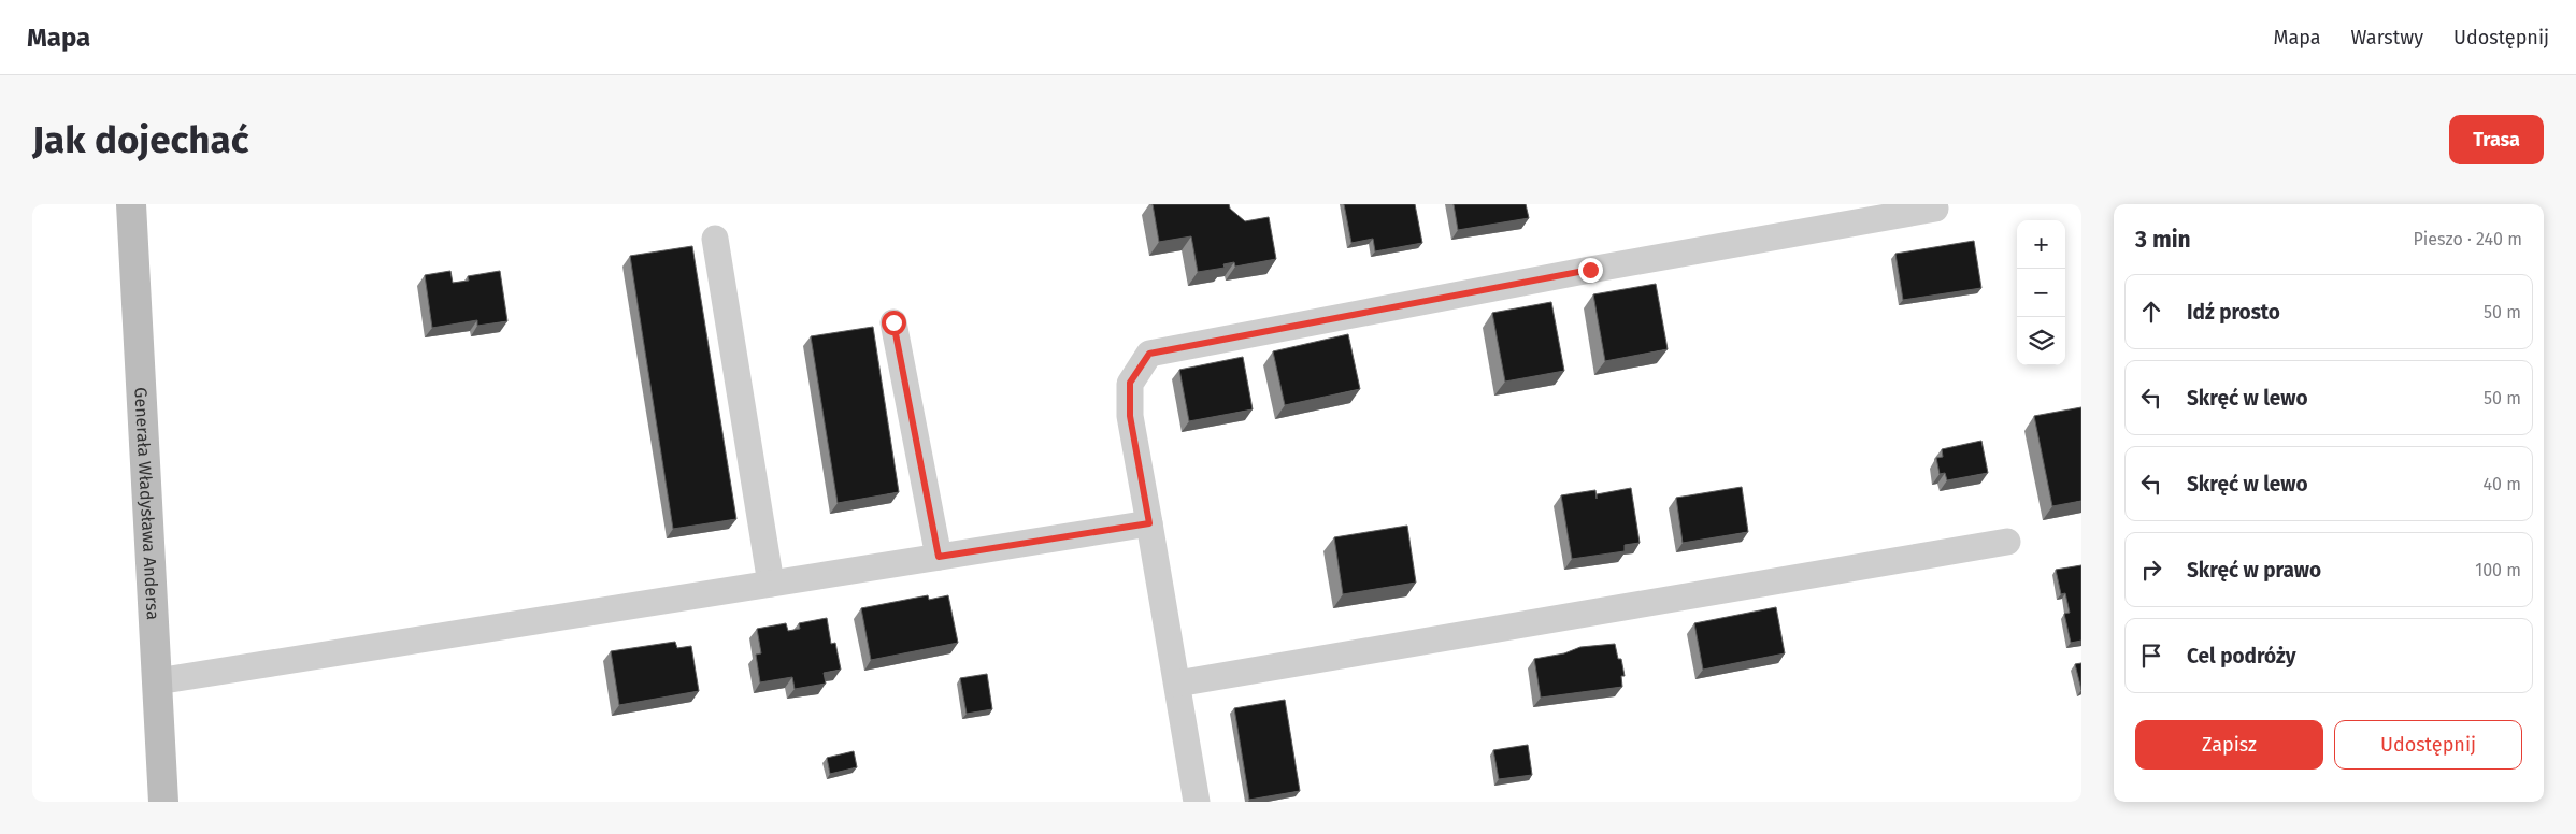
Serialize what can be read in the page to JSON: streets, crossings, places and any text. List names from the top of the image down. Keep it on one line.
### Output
{"streets":{"main road":["Generała Władysława Andersa"]},"page":{"header":"Mapa","nav":["Mapa","Warstwy","Udostępnij"],"buttons":["Trasa",["Zapisz","Udostępnij"]],"title":"Jak dojechać","heading":["3 min","Pieszo · 240 m"],"map_buttons":["+","−"],"list":[["Idź prosto","50 m"],["Skręć w lewo","50 m"],["Skręć w lewo","40 m"],["Skręć w prawo","100 m"],"Cel podróży"]}}
